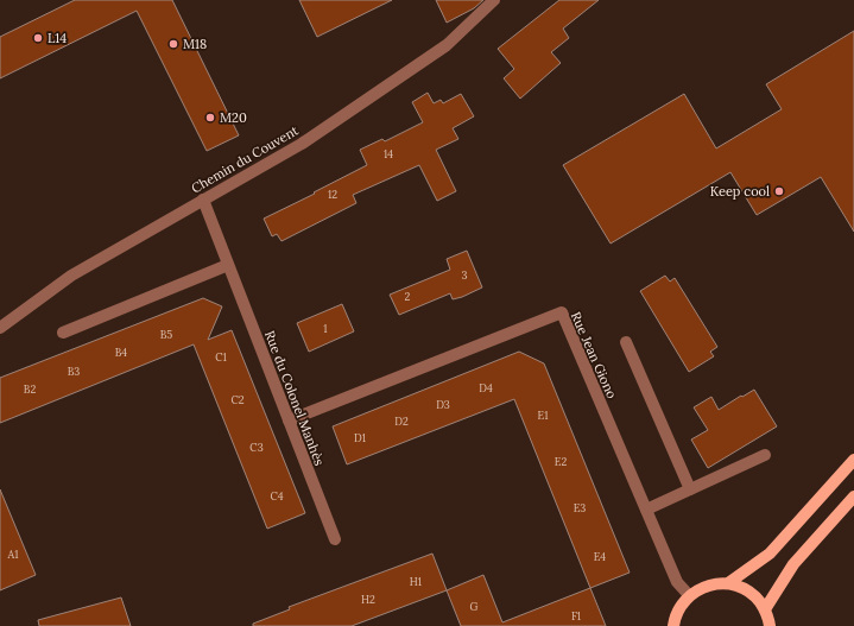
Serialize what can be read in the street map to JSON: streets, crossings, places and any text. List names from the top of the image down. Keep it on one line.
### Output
{"streets":{"street":["Chemin du Couvent","Rue Jean Giono","Rue du Colonel Manhès"]},"crossings":[["Chemin du Couvent","Rue du Colonel Manhès"],["Rue Jean Giono","Rue du Colonel Manhès"]],"places":["L14","M18","M20","Keep cool"],"house_numbers":["14","12","3","2","1","B5","B4","C1","B3","D4","B2","C2","D3","E1","D2","D1","C3","E2","C4","E3","A1","E4","H1","H2","G","F1"]}
